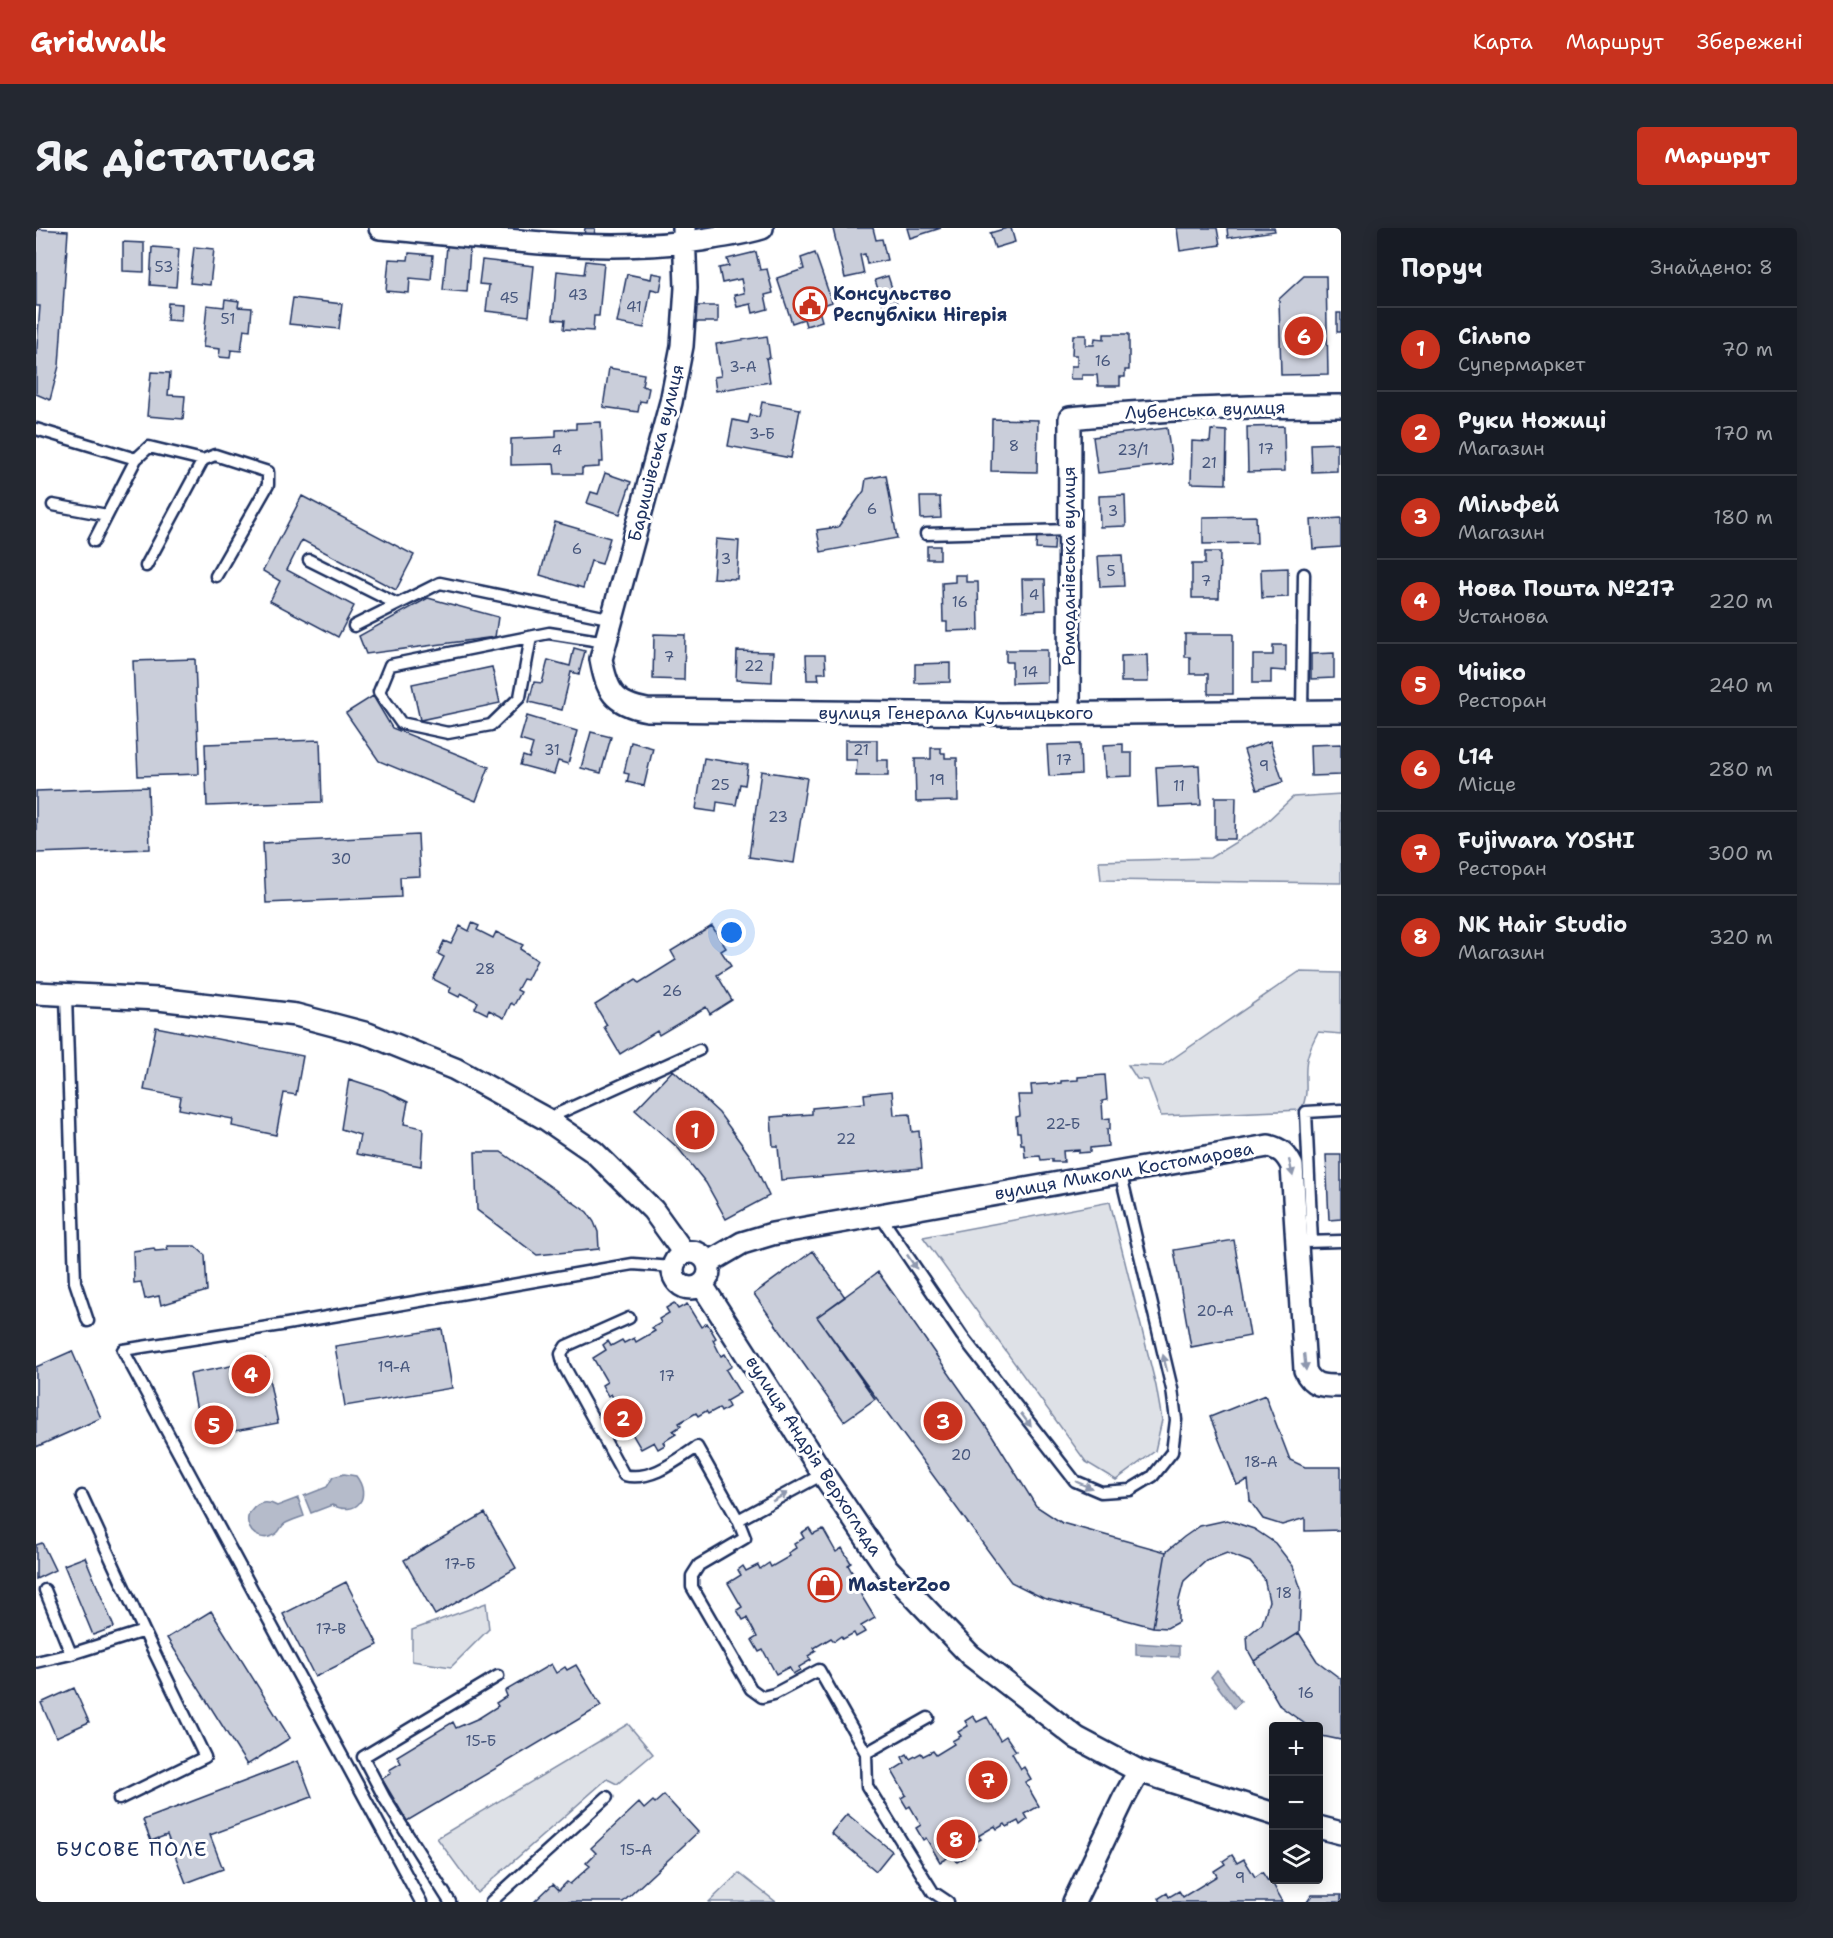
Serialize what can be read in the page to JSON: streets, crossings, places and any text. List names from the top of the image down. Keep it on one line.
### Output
{"streets":{"street":["Лубенська вулиця","Баришівська вулиця","Ромоданівська вулиця","вулиця Генерала Кульчицького","вулиця Миколи Костомарова","вулиця Андрія Верхогляда"]},"crossings":[["Лубенська вулиця","Ромоданівська вулиця"],["Баришівська вулиця","вулиця Генерала Кульчицького"],["Ромоданівська вулиця","вулиця Генерала Кульчицького"],["вулиця Миколи Костомарова","вулиця Андрія Верхогляда"]],"districts":["БУСОВЕ ПОЛЕ"],"places":{"public building":["Консульство Республіки Нігерія"],"shop":["MasterZoo"]},"house_numbers":["53","43","45","41","51","16","3-А","3-Б","8","17","4","23/1","21","6","3","6","3","5","7","4","16","7","22","14","31","21","17","9","19","25","11","23","30","28","26","22-Б","22","20-А","19-А","17","20","18-А","17-Б","18","17-В","16","15-Б","15-А","9"],"page":{"header":"Gridwalk","nav":["Карта","Маршрут","Збережені"],"buttons":"Маршрут","title":"Як дістатися","heading":["Поруч","Знайдено: 8"],"list":[{"mark":"1","name":"Сільпо","note":"Супермаркет","value":"70 m"},{"mark":"2","name":"Руки Ножиці","note":"Магазин","value":"170 m"},{"mark":"3","name":"Мільфей","note":"Магазин","value":"180 m"},{"mark":"4","name":"Нова Пошта №217","note":"Установа","value":"220 m"},{"mark":"5","name":"Чічіко","note":"Ресторан","value":"240 m"},{"mark":"6","name":"L14","note":"Місце","value":"280 m"},{"mark":"7","name":"Fujiwara YOSHI","note":"Ресторан","value":"300 m"},{"mark":"8","name":"NK Hair Studio","note":"Магазин","value":"320 m"}],"pins":["6","1","4","2","3","5","7","8"],"map_buttons":["+","−"]}}
